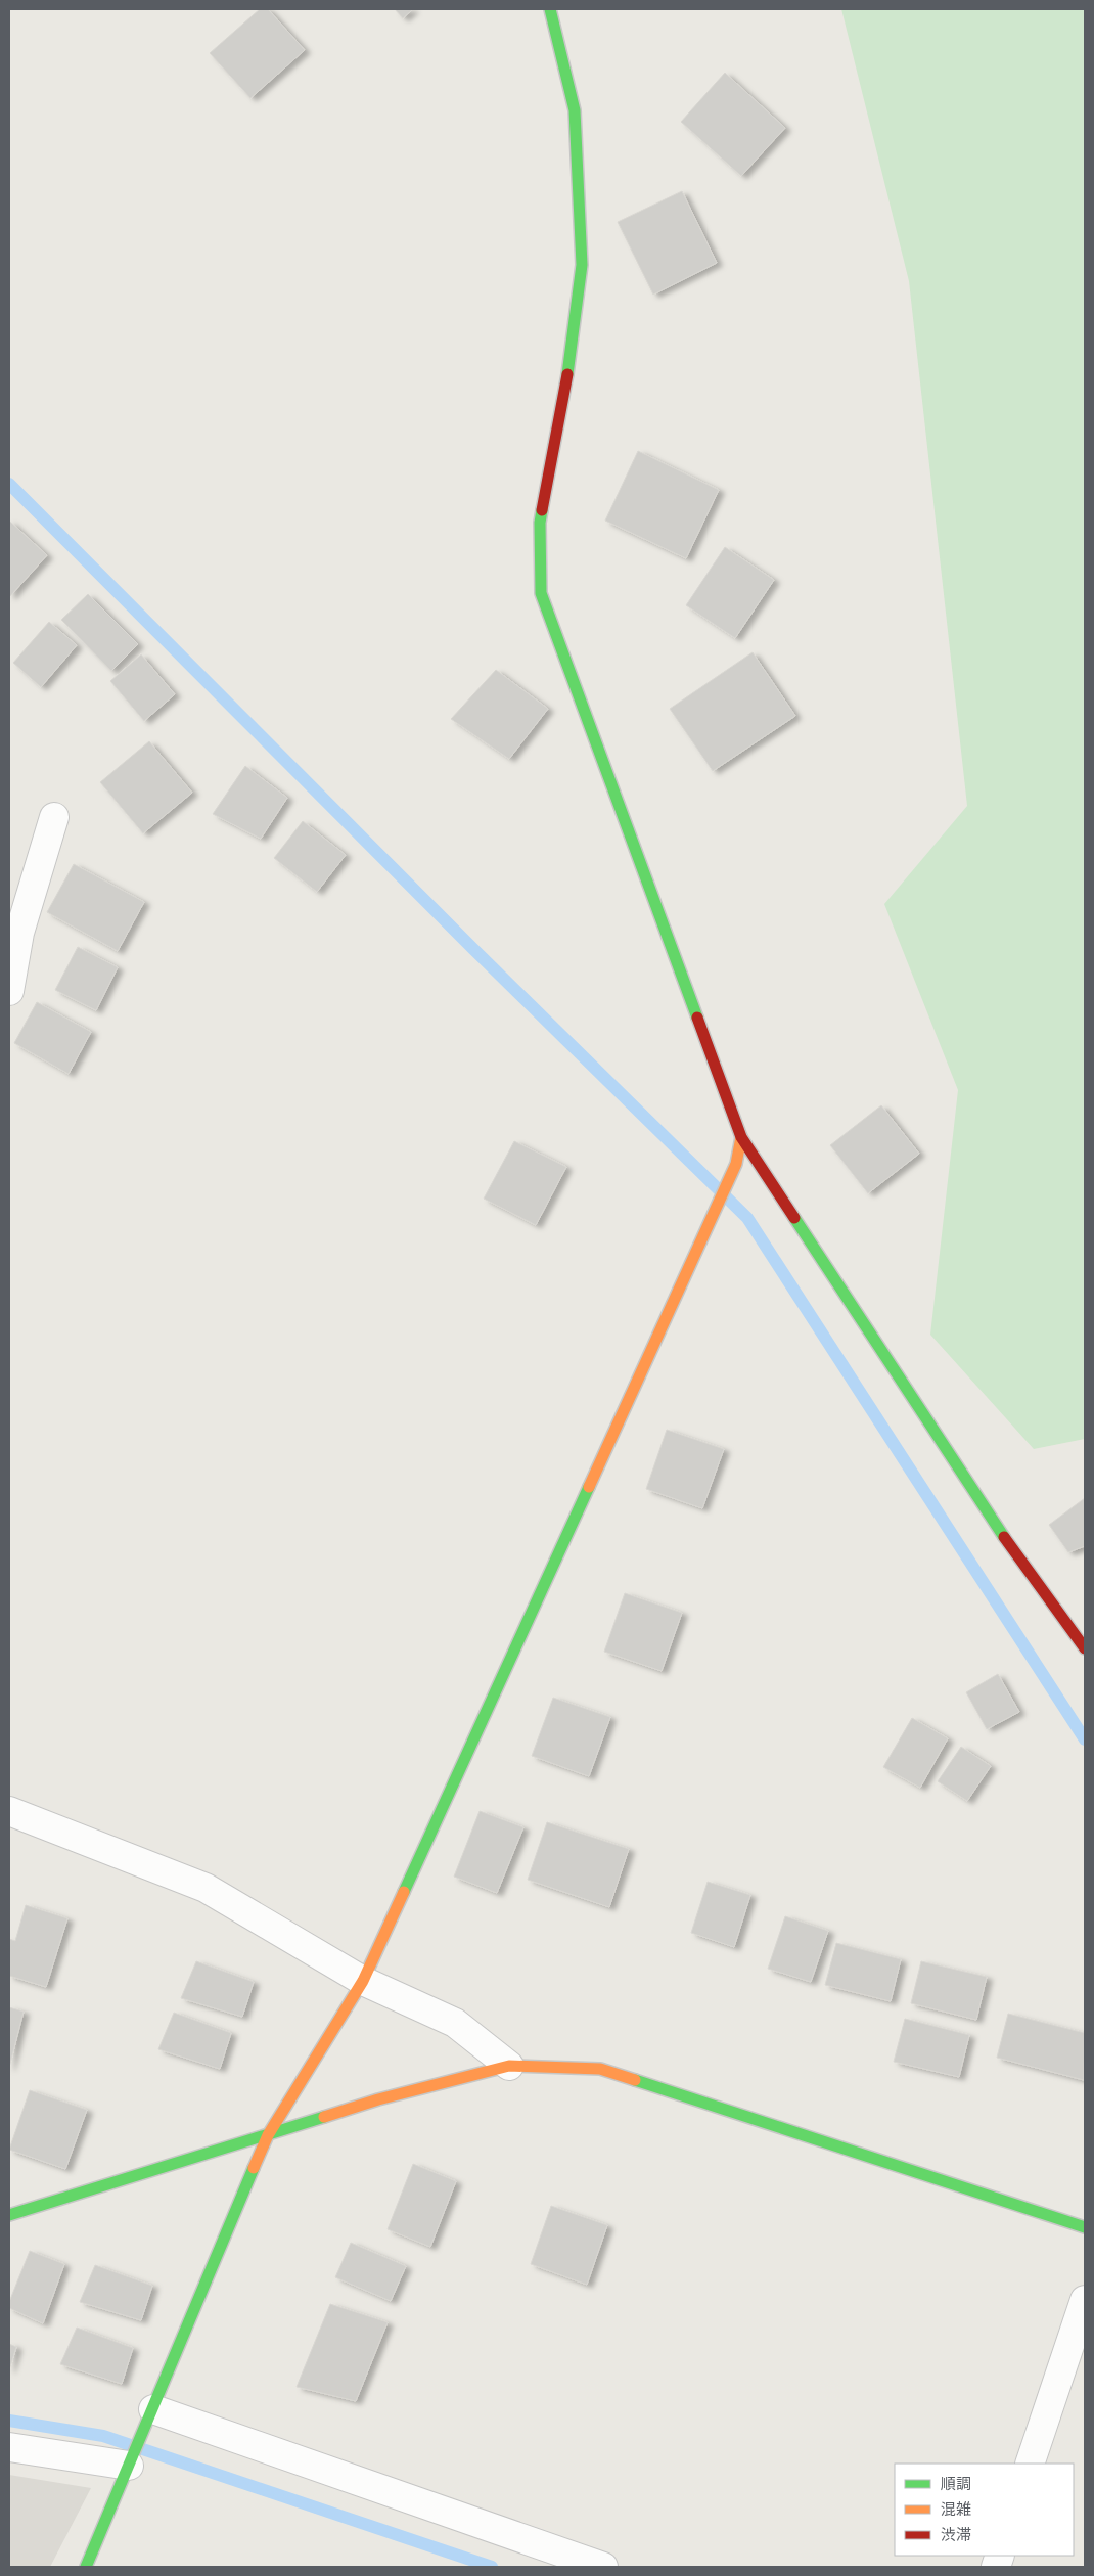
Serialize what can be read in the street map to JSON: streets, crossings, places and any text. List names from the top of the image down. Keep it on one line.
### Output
{"legend":["順調","混雑","渋滞"]}
